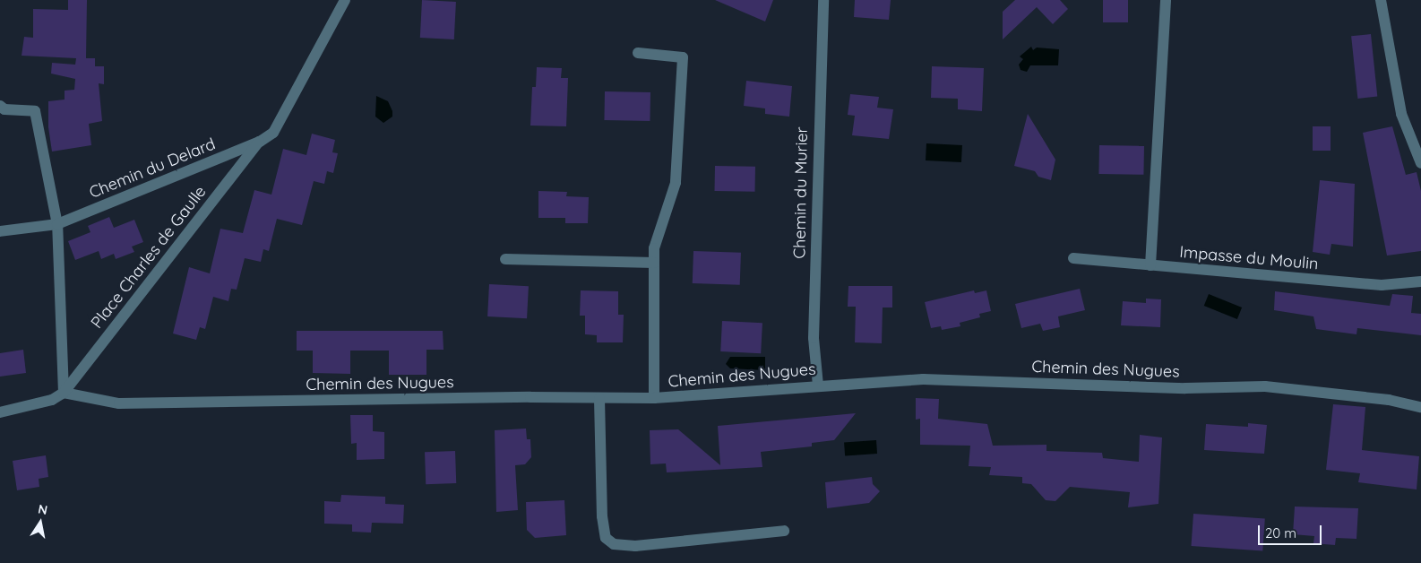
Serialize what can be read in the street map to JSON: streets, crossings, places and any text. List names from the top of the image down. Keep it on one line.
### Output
{"streets":{"street":["Chemin du Delard","Chemin du Murier","Place Charles de Gaulle","Impasse du Moulin","Chemin des Nugues"]},"crossings":[["Chemin du Delard","Place Charles de Gaulle"],["Chemin du Murier","Chemin des Nugues"],["Place Charles de Gaulle","Chemin des Nugues"]],"scale_bar":"20 m","north":"top"}
